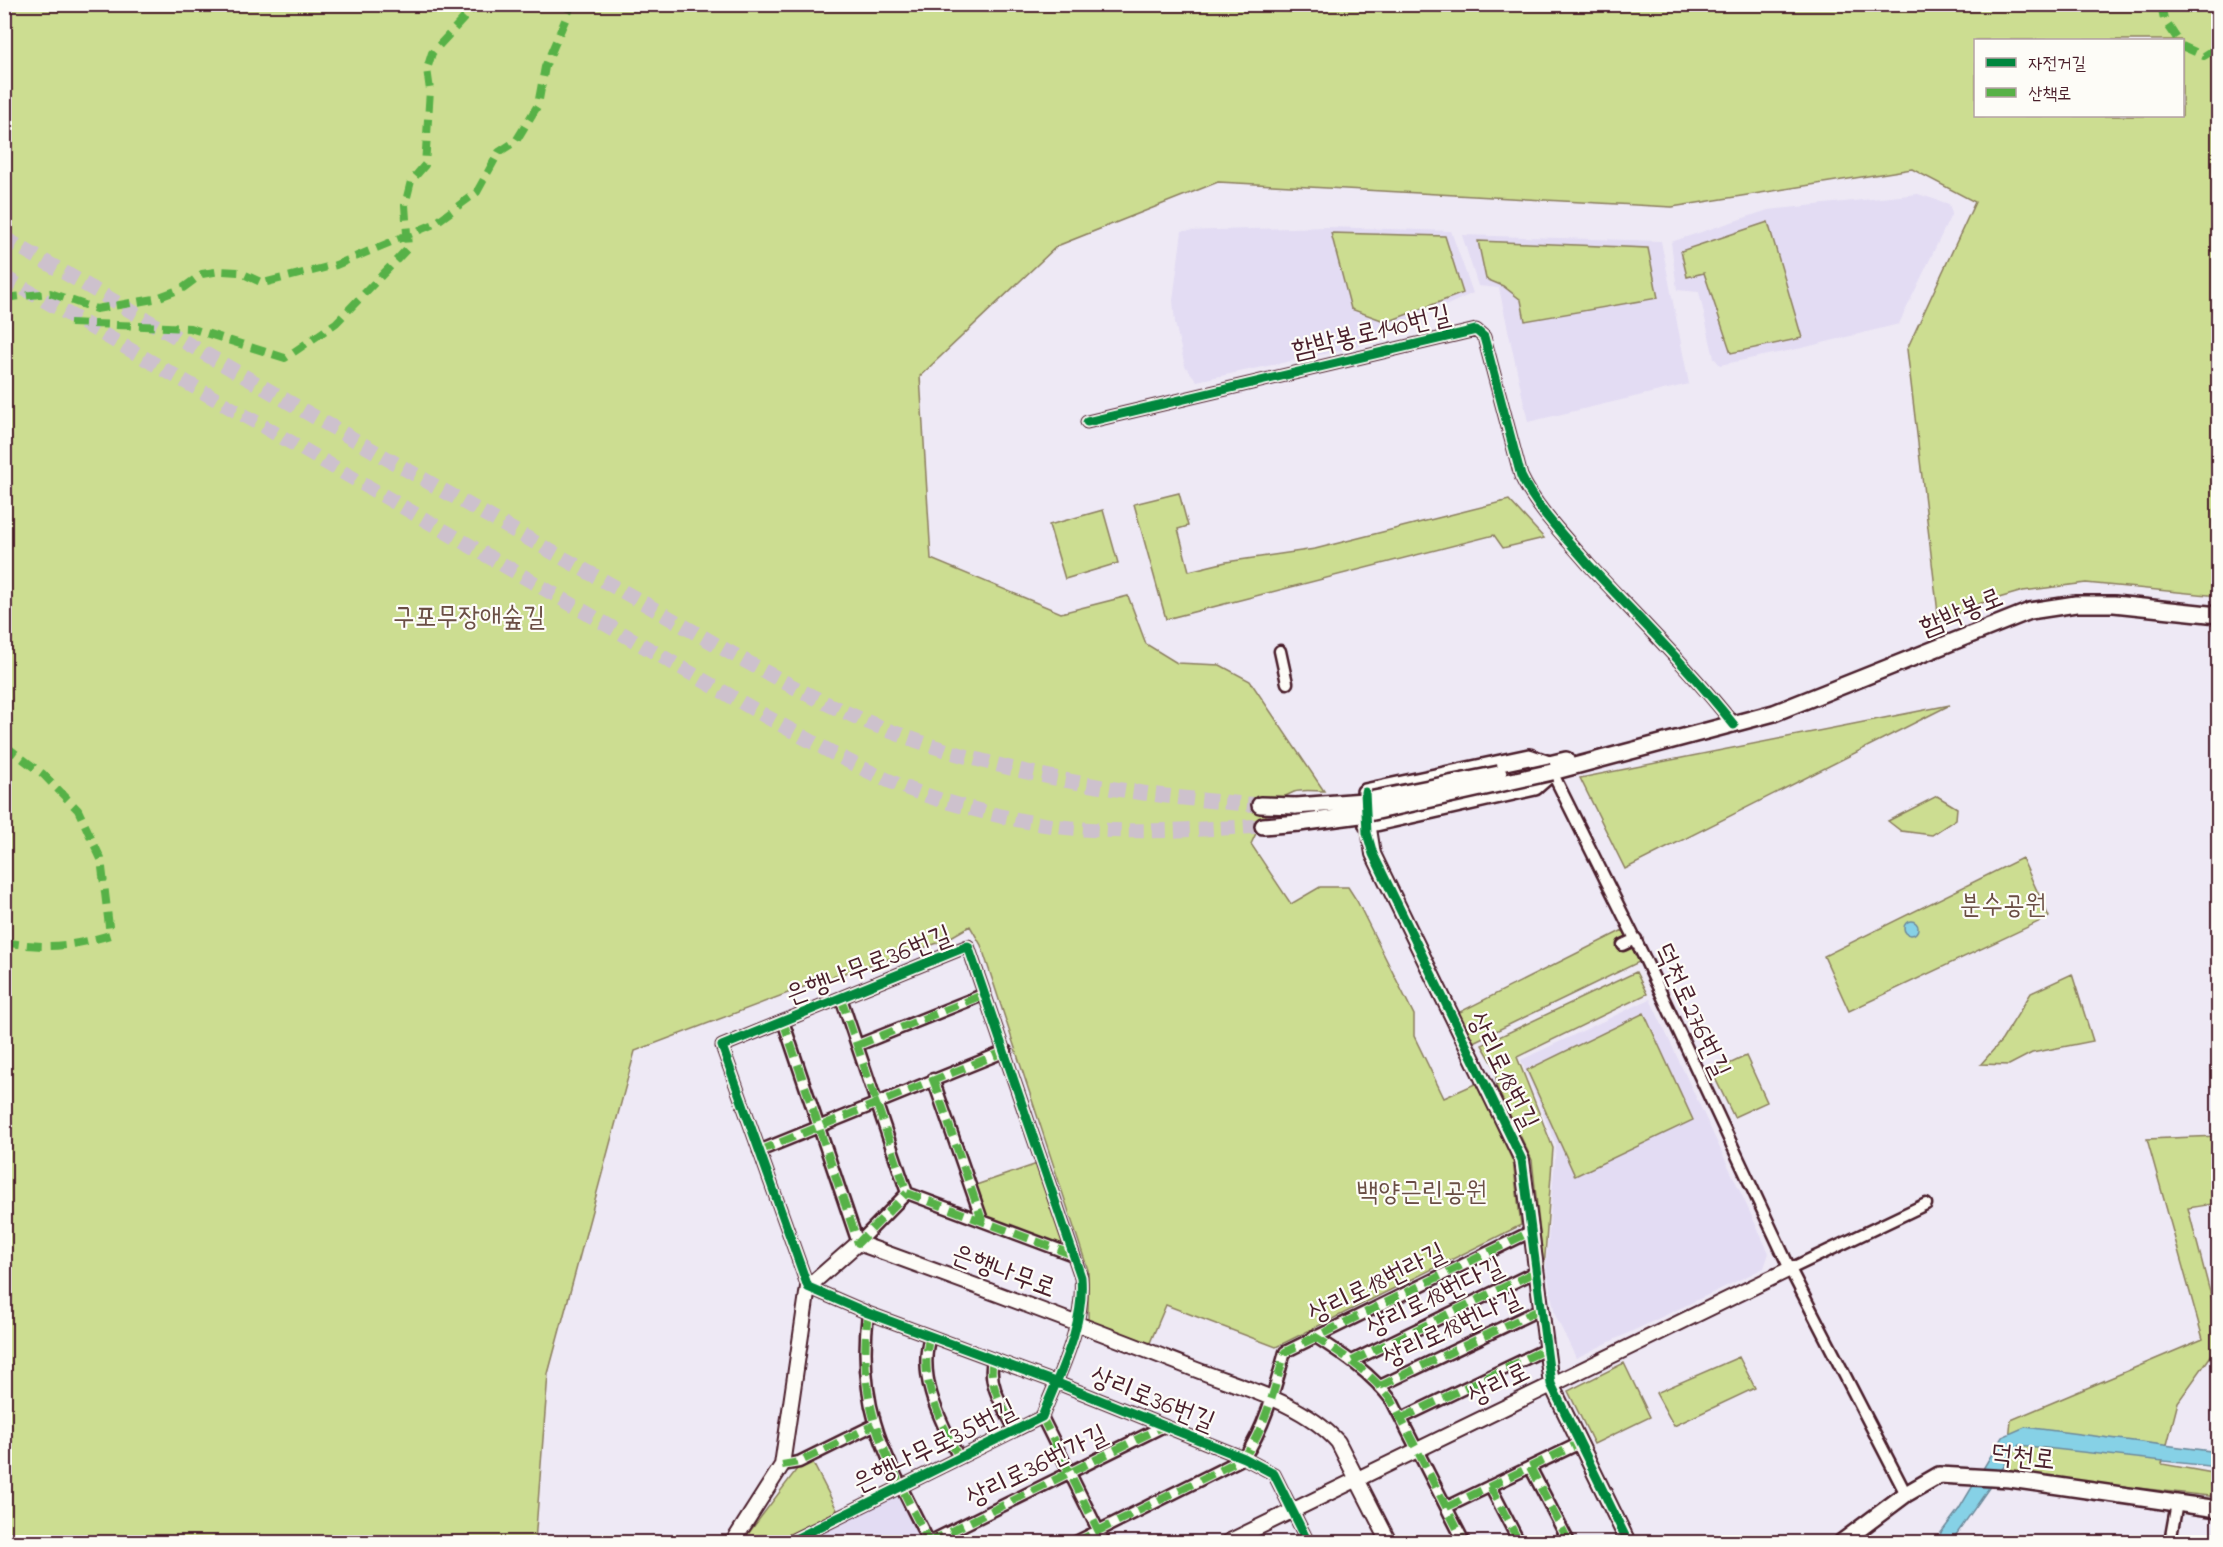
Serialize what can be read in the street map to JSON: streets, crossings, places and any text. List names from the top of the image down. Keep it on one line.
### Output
{"streets":{"main road":["함박봉로","덕천로"],"street":["함박봉로140번길","은행나무로36번길","덕천로276번길","상리로18번길","은행나무로","상리로18번라길","상리로18번다길","상리로18번나길","상리로","상리로36번길","은행나무로35번길","상리로36번가길"]},"crossings":[["함박봉로140번길","함박봉로"],["함박봉로","덕천로276번길"],["은행나무로36번길","은행나무로"],["은행나무로36번길","상리로36번길"],["은행나무로36번길","은행나무로35번길"],["덕천로276번길","상리로"],["덕천로276번길","덕천로"],["상리로18번길","상리로18번라길"],["상리로18번길","상리로18번다길"],["상리로18번길","상리로18번나길"],["상리로18번길","상리로"],["은행나무로","상리로18번라길"],["은행나무로","상리로"],["은행나무로","은행나무로35번길"],["상리로18번라길","상리로36번길"],["상리로","상리로36번길"],["상리로36번길","은행나무로35번길"],["상리로36번길","상리로36번가길"]],"parks":["구포무장애숲길","분수공원","백양근린공원"],"legend":["자전거길","산책로"]}
